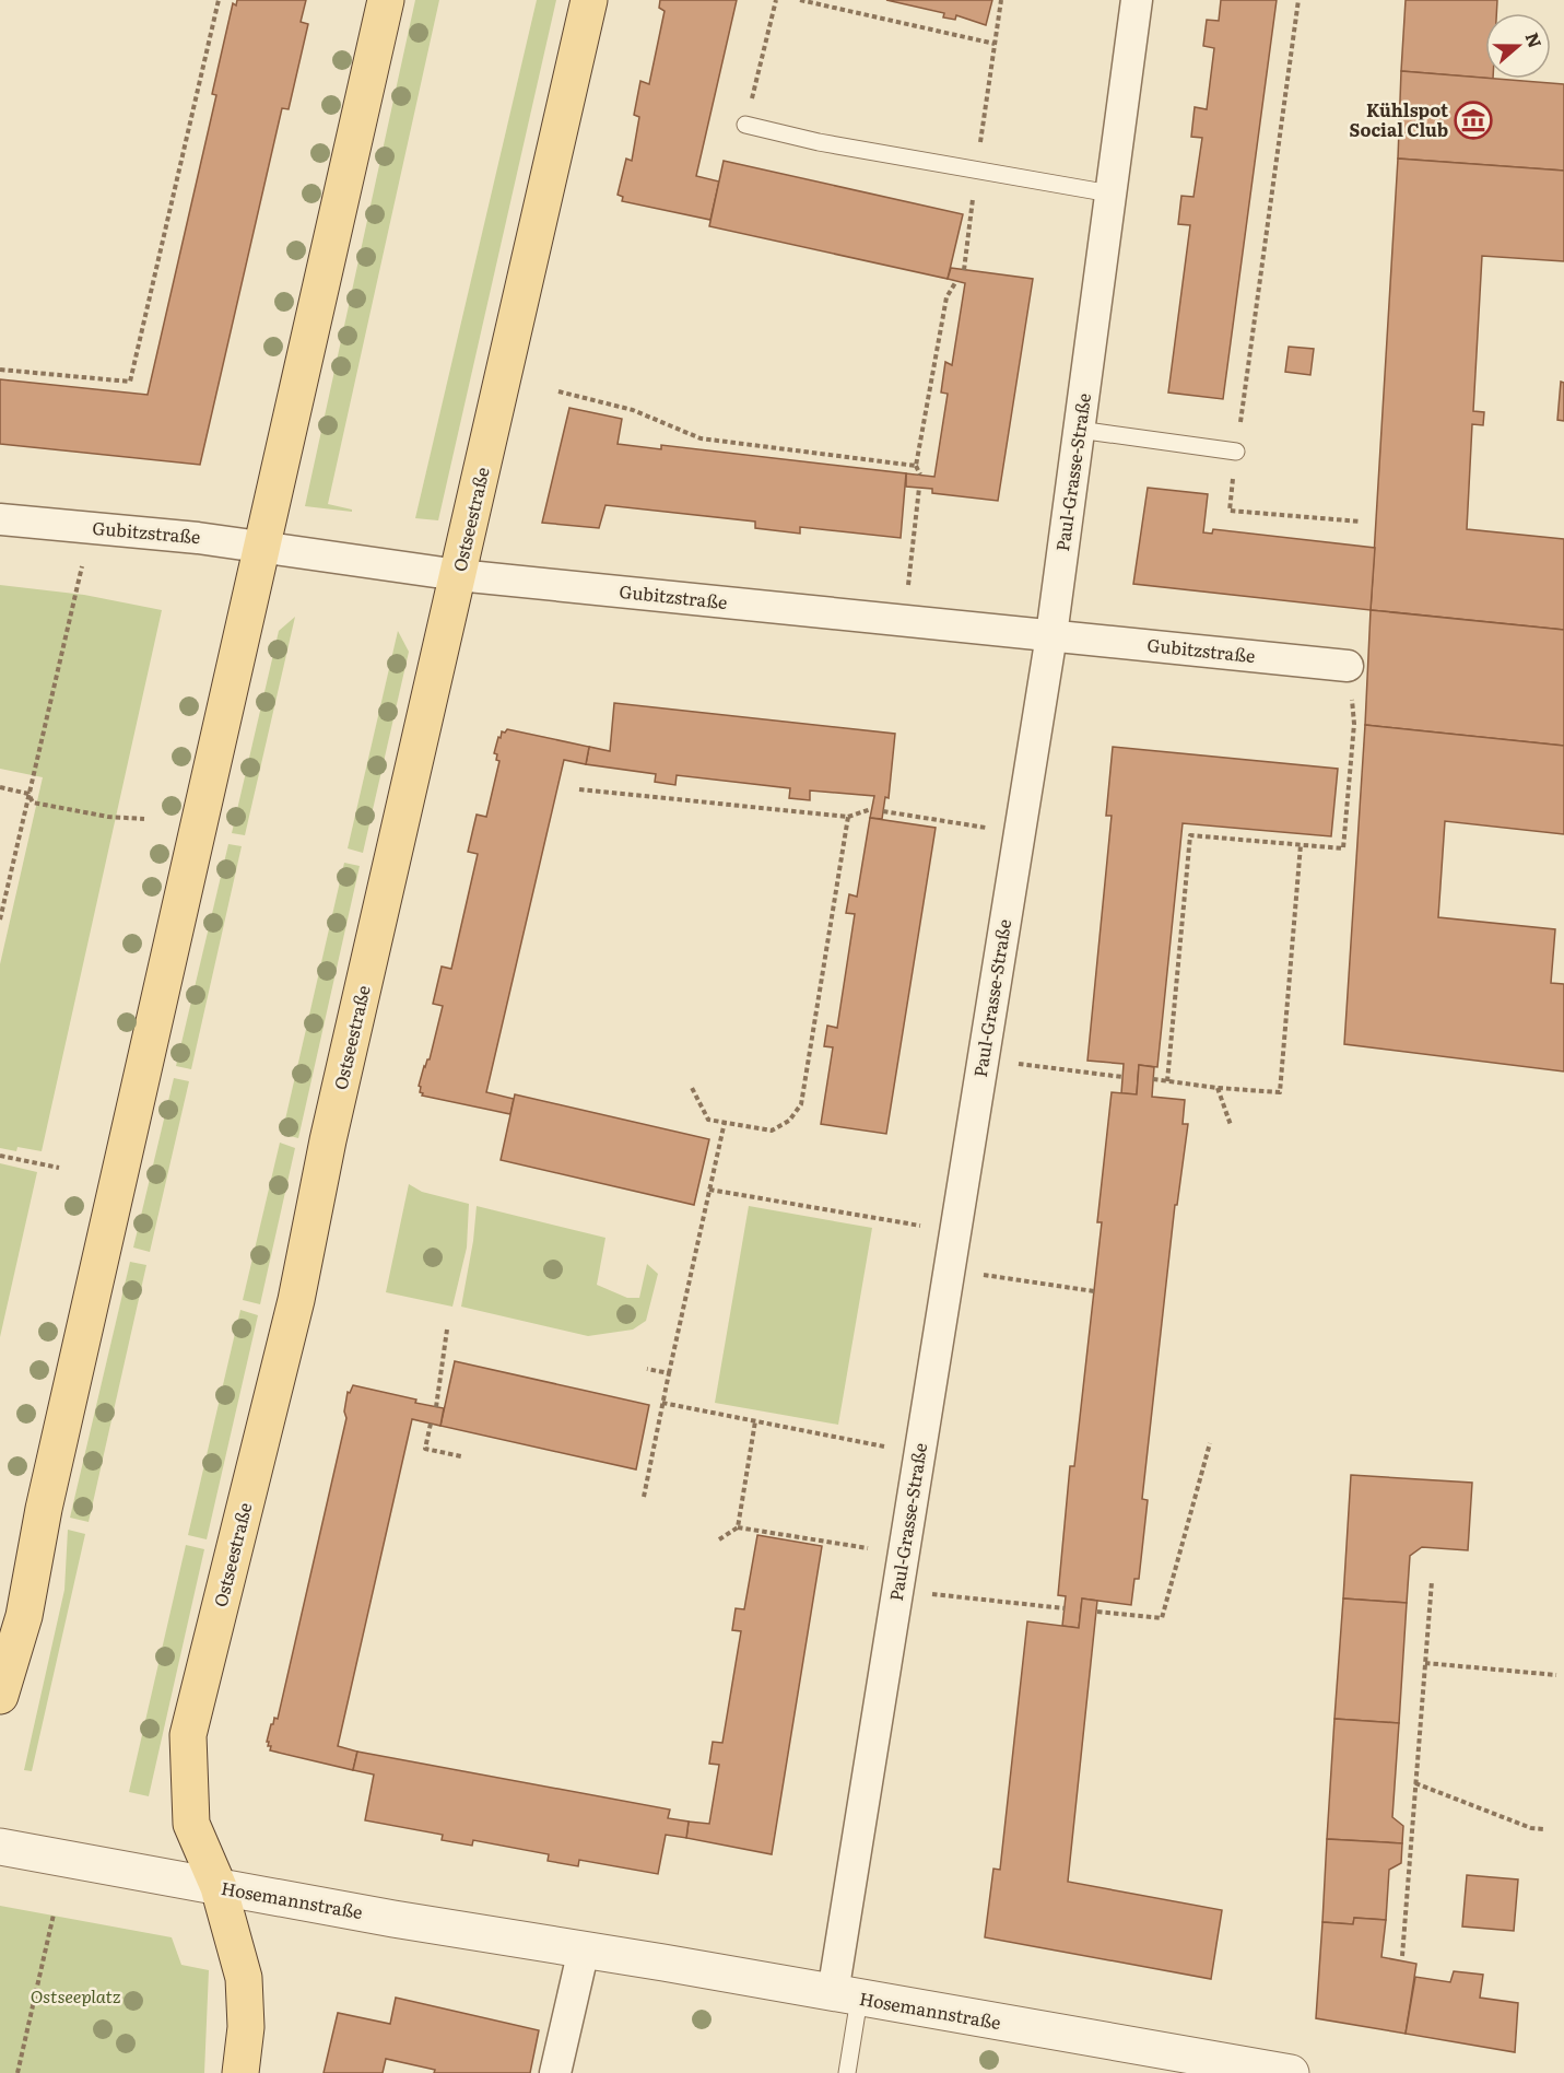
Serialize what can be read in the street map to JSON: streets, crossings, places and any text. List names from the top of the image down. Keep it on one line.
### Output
{"streets":{"main road":["Ostseestraße"],"street":["Paul-Grasse-Straße","Gubitzstraße","Hosemannstraße"]},"crossings":[["Paul-Grasse-Straße","Gubitzstraße"],["Paul-Grasse-Straße","Hosemannstraße"],["Ostseestraße","Gubitzstraße"],["Ostseestraße","Hosemannstraße"]],"parks":["Ostseeplatz"],"places":{"museum":["Kühlspot Social Club"]},"north":"right"}
